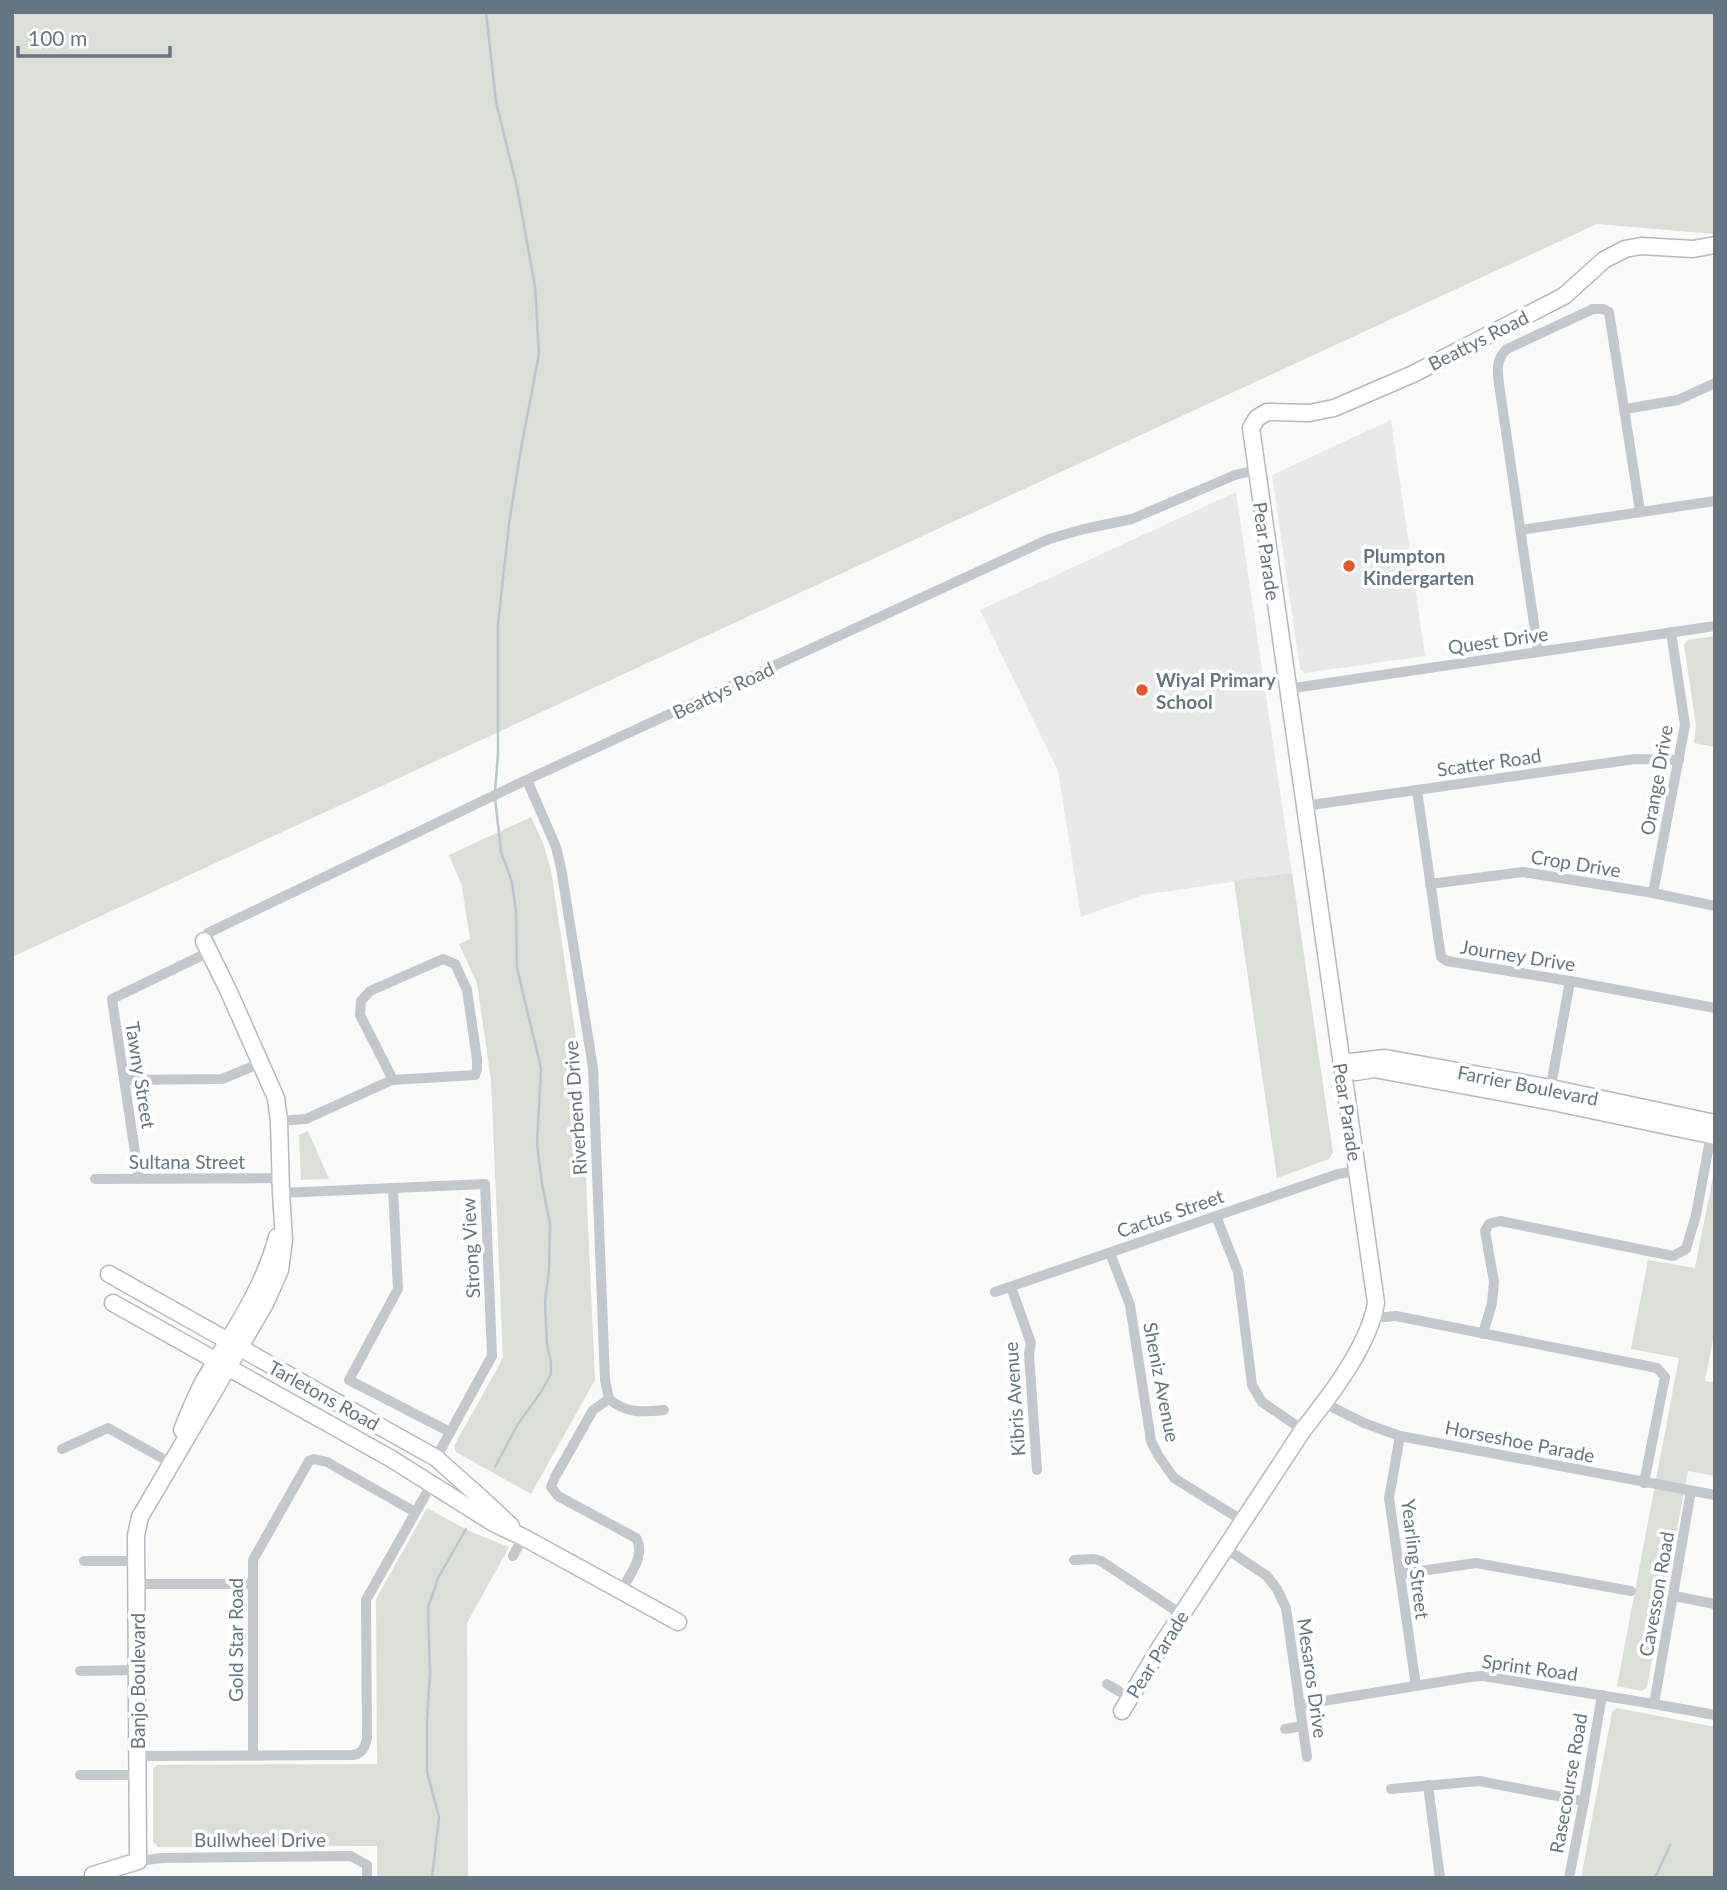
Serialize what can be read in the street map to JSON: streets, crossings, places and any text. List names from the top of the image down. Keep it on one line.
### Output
{"streets":{"street":["Beattys Road","Pear Parade","Quest Drive","Scatter Road","Orange Drive","Crop Drive","Journey Drive","Tawny Street","Farrier Boulevard","Riverbend Drive","Sultana Street","Cactus Street","Strong View","Sheniz Avenue","Tarletons Road","Kibris Avenue","Horseshoe Parade","Yearling Street","Cavesson Road","Gold Star Road","Sprint Road","Mesaros Drive","Banjo Boulevard","Rasecourse Road","Bullwheel Drive"]},"crossings":[["Beattys Road","Pear Parade"],["Beattys Road","Tawny Street"],["Beattys Road","Riverbend Drive"],["Beattys Road","Banjo Boulevard"],["Pear Parade","Quest Drive"],["Pear Parade","Scatter Road"],["Pear Parade","Farrier Boulevard"],["Pear Parade","Cactus Street"],["Pear Parade","Sheniz Avenue"],["Pear Parade","Horseshoe Parade"],["Pear Parade","Mesaros Drive"],["Quest Drive","Orange Drive"],["Scatter Road","Orange Drive"],["Scatter Road","Journey Drive"],["Orange Drive","Crop Drive"],["Crop Drive","Journey Drive"],["Tawny Street","Sultana Street"],["Tawny Street","Banjo Boulevard"],["Sultana Street","Strong View"],["Sultana Street","Banjo Boulevard"],["Cactus Street","Sheniz Avenue"],["Cactus Street","Kibris Avenue"],["Strong View","Tarletons Road"],["Strong View","Banjo Boulevard"],["Tarletons Road","Banjo Boulevard"],["Horseshoe Parade","Yearling Street"],["Horseshoe Parade","Cavesson Road"],["Yearling Street","Sprint Road"],["Cavesson Road","Sprint Road"],["Sprint Road","Mesaros Drive"],["Sprint Road","Rasecourse Road"],["Banjo Boulevard","Bullwheel Drive"]],"places":["Plumpton Kindergarten","Wiyal Primary School"],"scale_bar":"100 m"}
